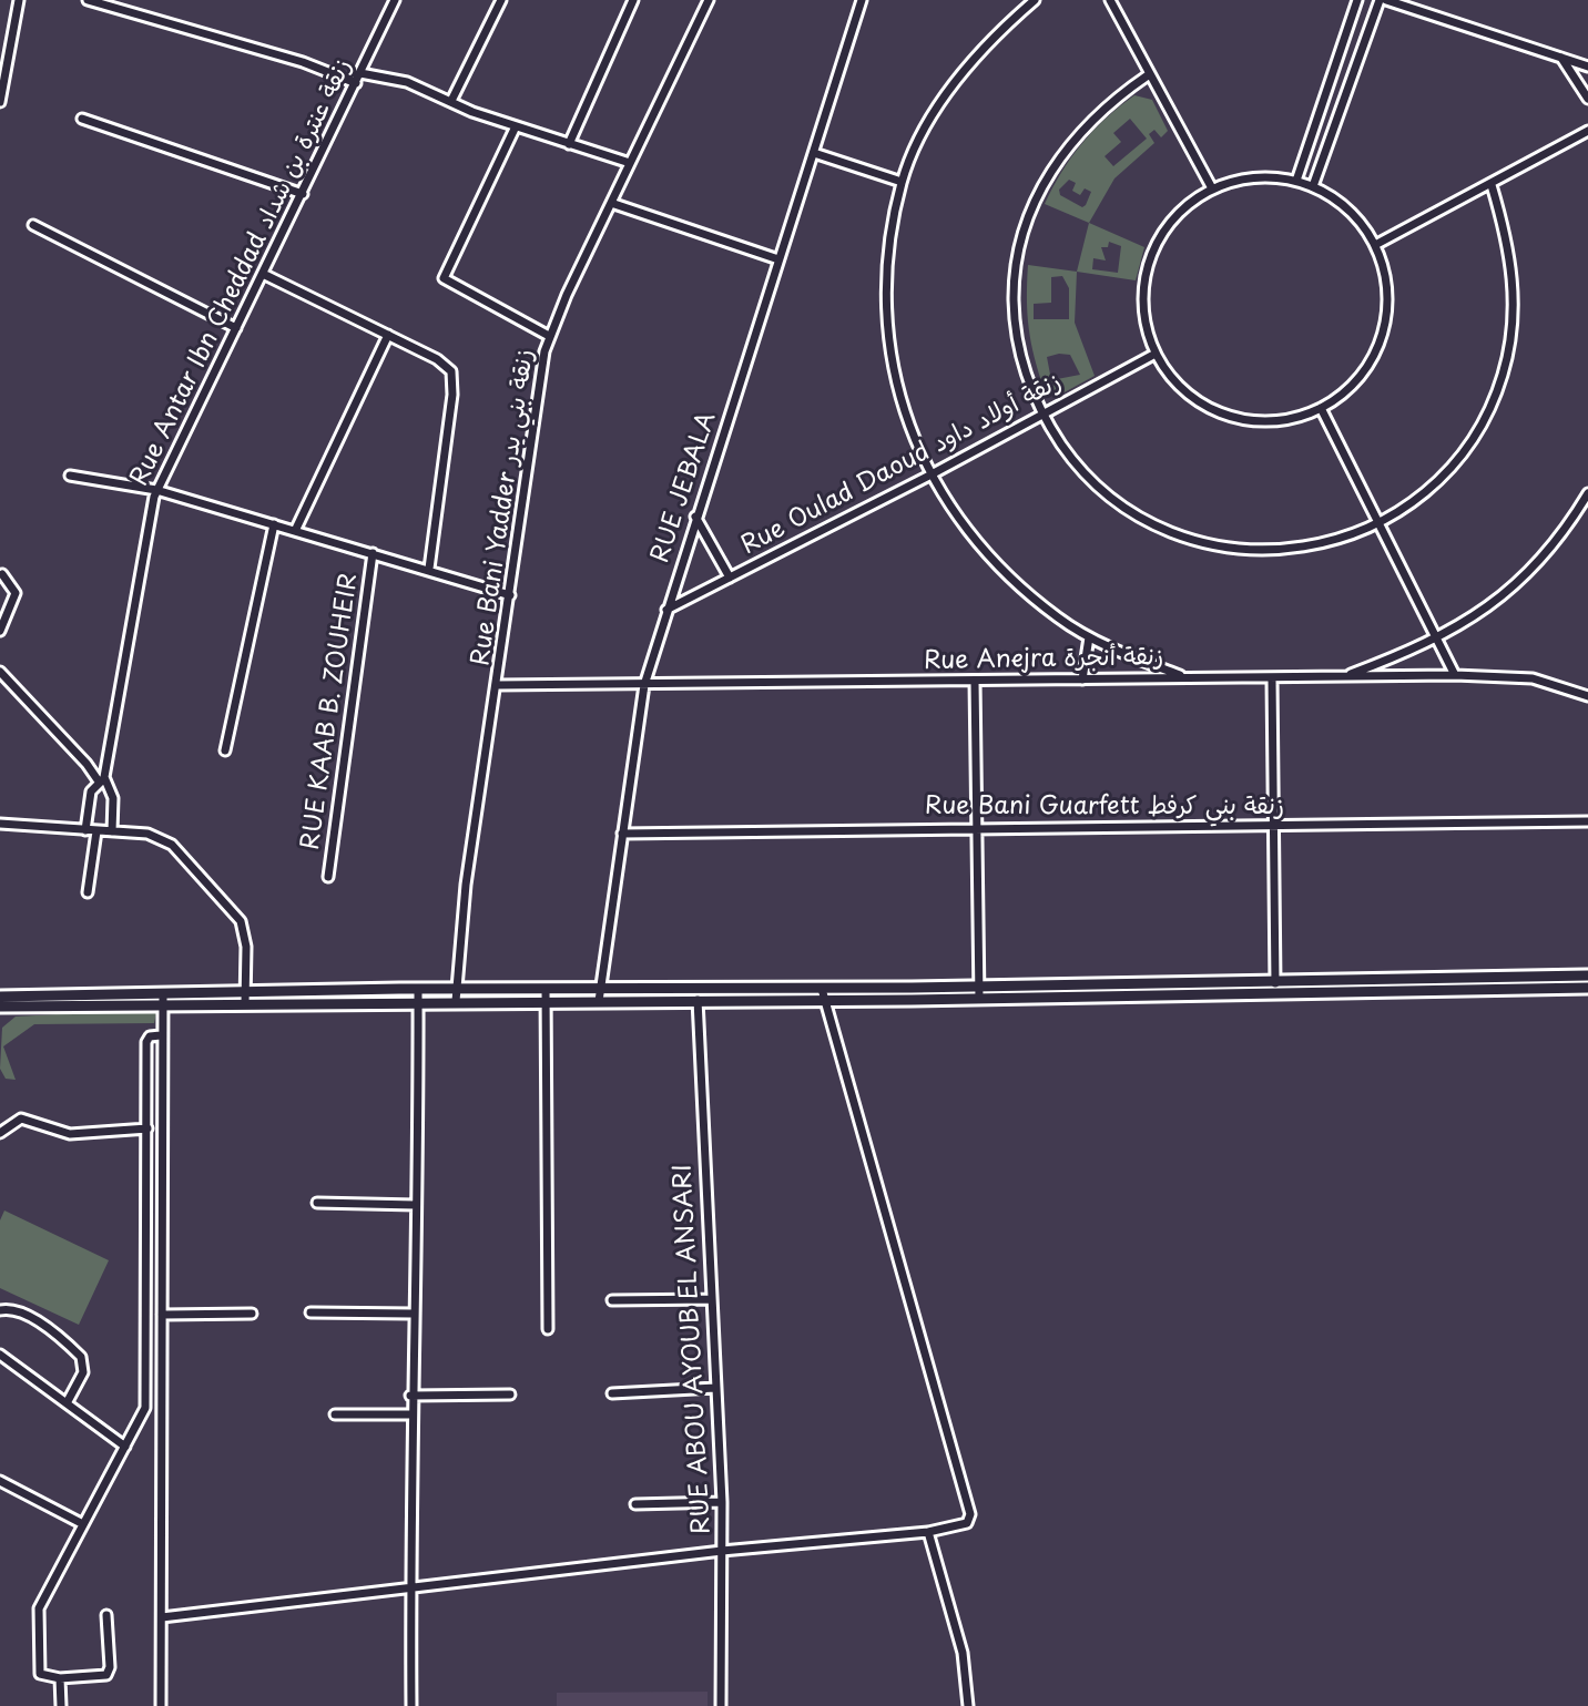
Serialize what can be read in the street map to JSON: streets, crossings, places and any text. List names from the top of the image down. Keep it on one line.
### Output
{"streets":{"street":["Rue Antar Ibn Cheddad زنقة عنترة بن شداد","Rue Oulad Daoud زنقة أولاد داود","RUE JEBALA","Rue Bani Yadder زنقة بني يدر","Rue Anejra زنقة أنجرة","RUE KAAB B. ZOUHEIR","Rue Bani Guarfett زنقة بني كرفط","RUE ABOU AYOUB EL ANSARI"]},"crossings":[["Rue Oulad Daoud زنقة أولاد داود","RUE JEBALA"],["RUE JEBALA","Rue Anejra زنقة أنجرة"],["RUE JEBALA","Rue Bani Guarfett زنقة بني كرفط"],["Rue Bani Yadder زنقة بني يدر","Rue Anejra زنقة أنجرة"]]}
